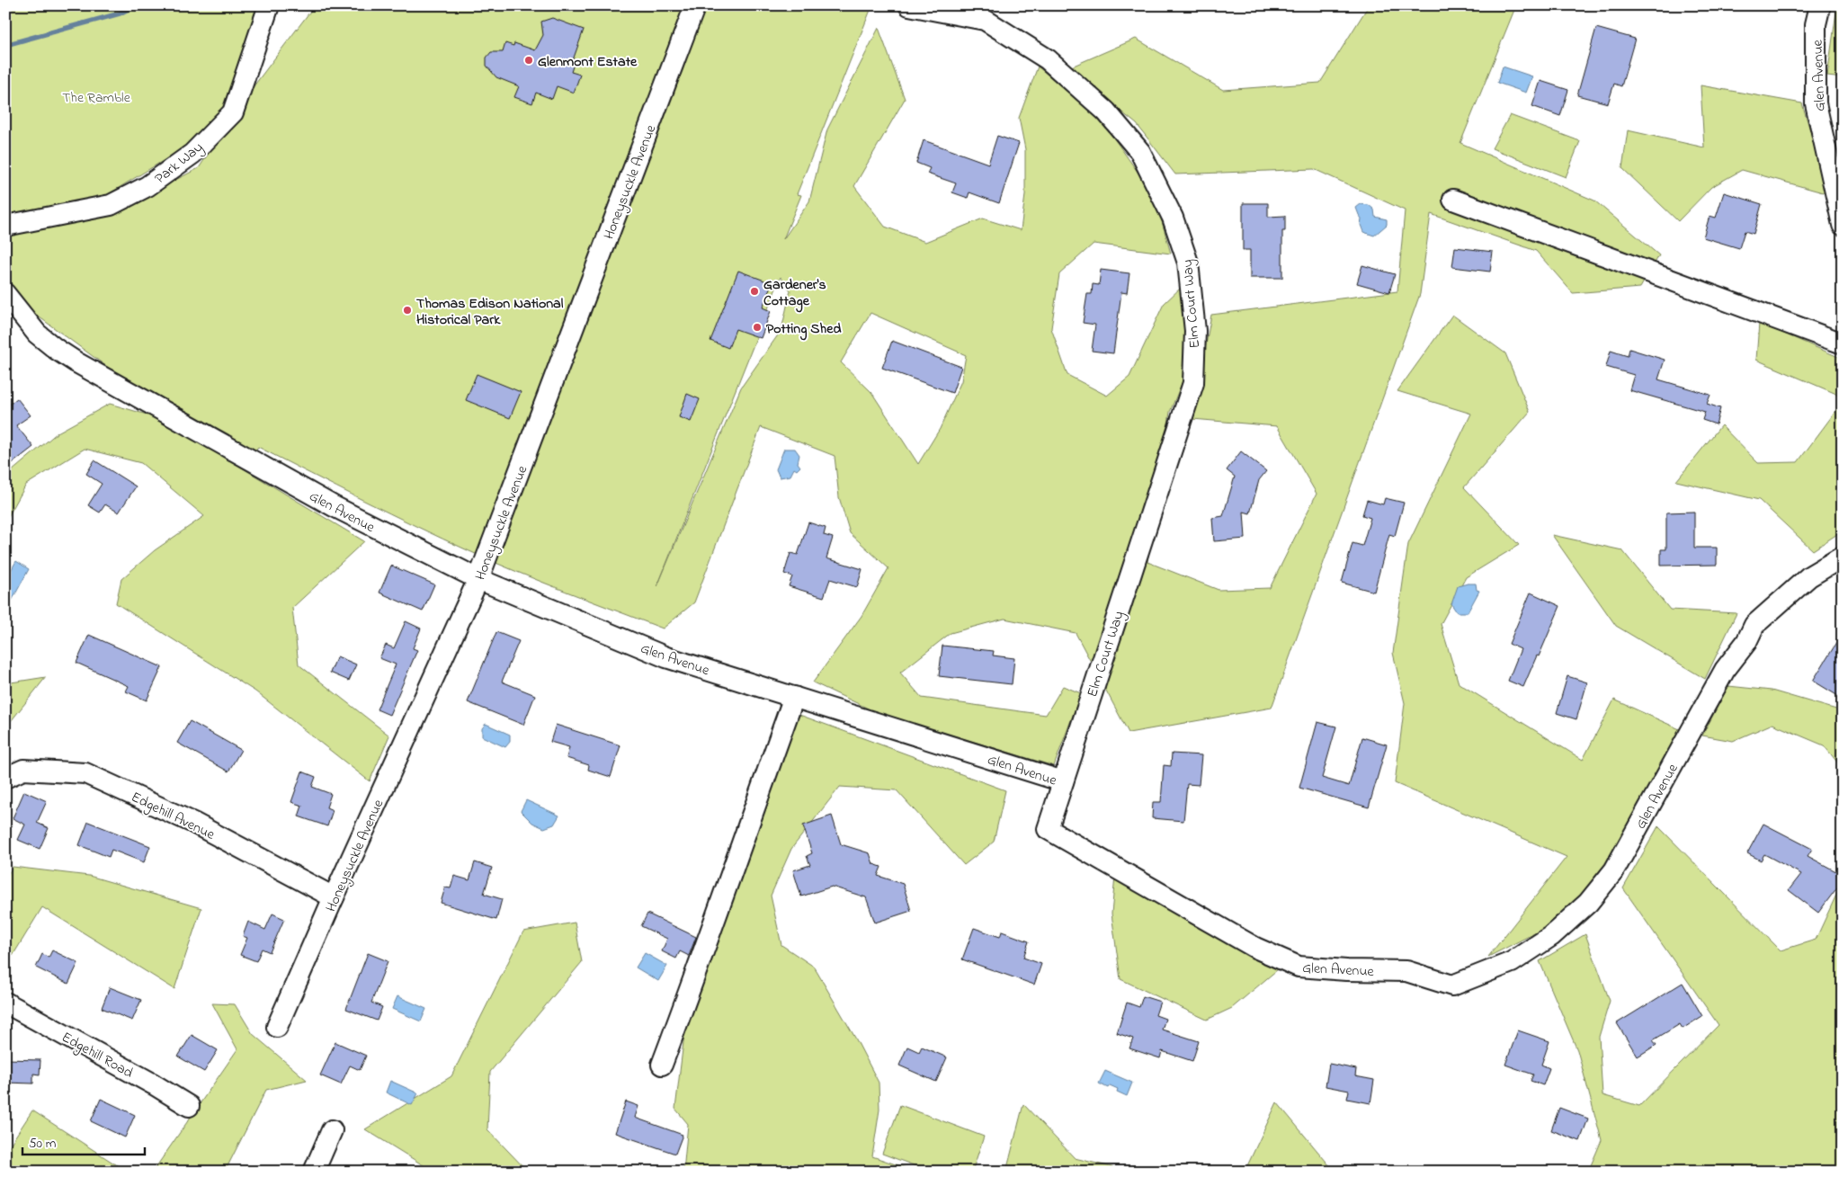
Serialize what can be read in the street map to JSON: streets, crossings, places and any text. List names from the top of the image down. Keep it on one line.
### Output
{"streets":{"street":["Glen Avenue","Park Way","Honeysuckle Avenue","Elm Court Way","Edgehill Avenue","Edgehill Road"]},"crossings":[["Glen Avenue","Honeysuckle Avenue"],["Glen Avenue","Elm Court Way"],["Honeysuckle Avenue","Edgehill Avenue"]],"parks":["The Ramble"],"places":["Glenmont Estate","Gardener's Cottage","Thomas Edison National Historical Park","Potting Shed"],"scale_bar":"50 m"}
